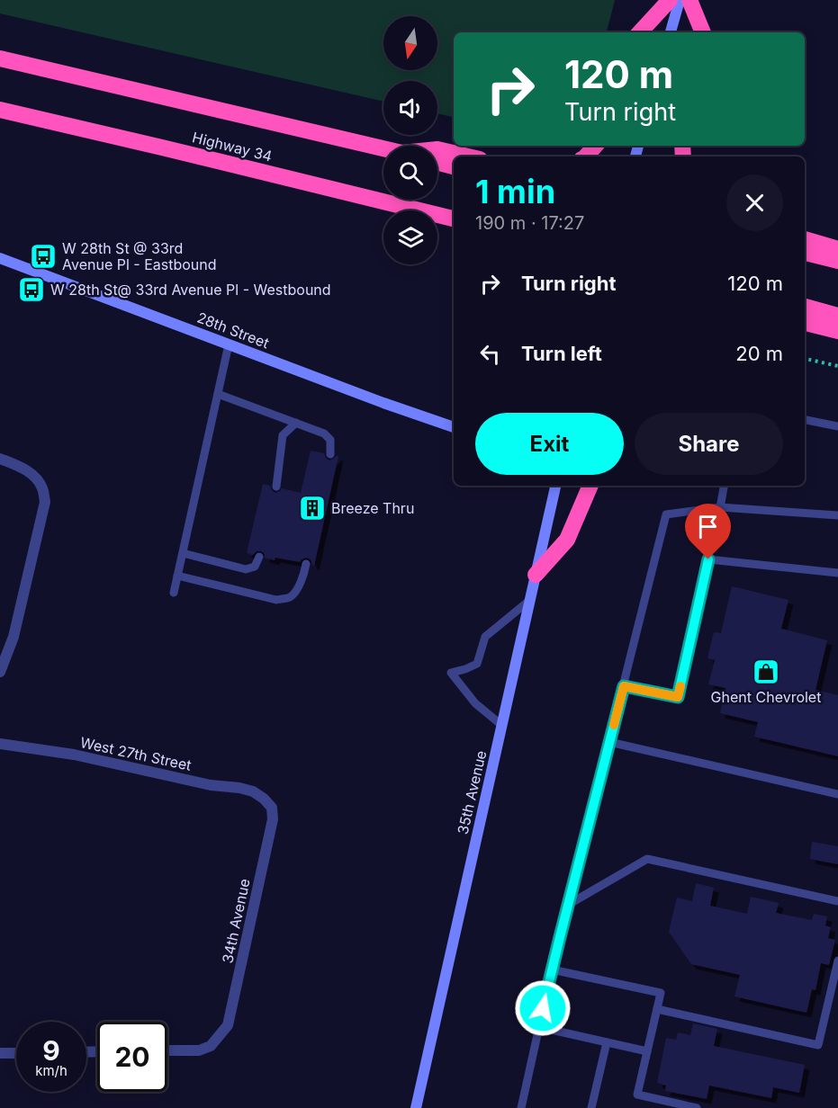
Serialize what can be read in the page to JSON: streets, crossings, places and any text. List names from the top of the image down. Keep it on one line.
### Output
{"streets":{"highway":["Highway 34"],"main road":["28th Street","35th Avenue"],"street":["West 27th Street","34th Avenue"]},"crossings":[["West 27th Street","34th Avenue"]],"places":{"bus stop":["W 28th St @ 33rd Avenue Pl - Eastbound","W 28th St@ 33rd Avenue Pl - Westbound"],"building":["Breeze Thru"],"shop":["Ghent Chevrolet"]},"north":"bottom","page":{"turn":["120 m","Turn right"],"heading":["1 min","190 m · 17:27"],"list":[{"name":"Turn right","value":"120 m"},{"name":"Turn left","value":"20 m"}],"buttons":["Exit","Share"],"speed":"9 km/h","limit":"20"}}
